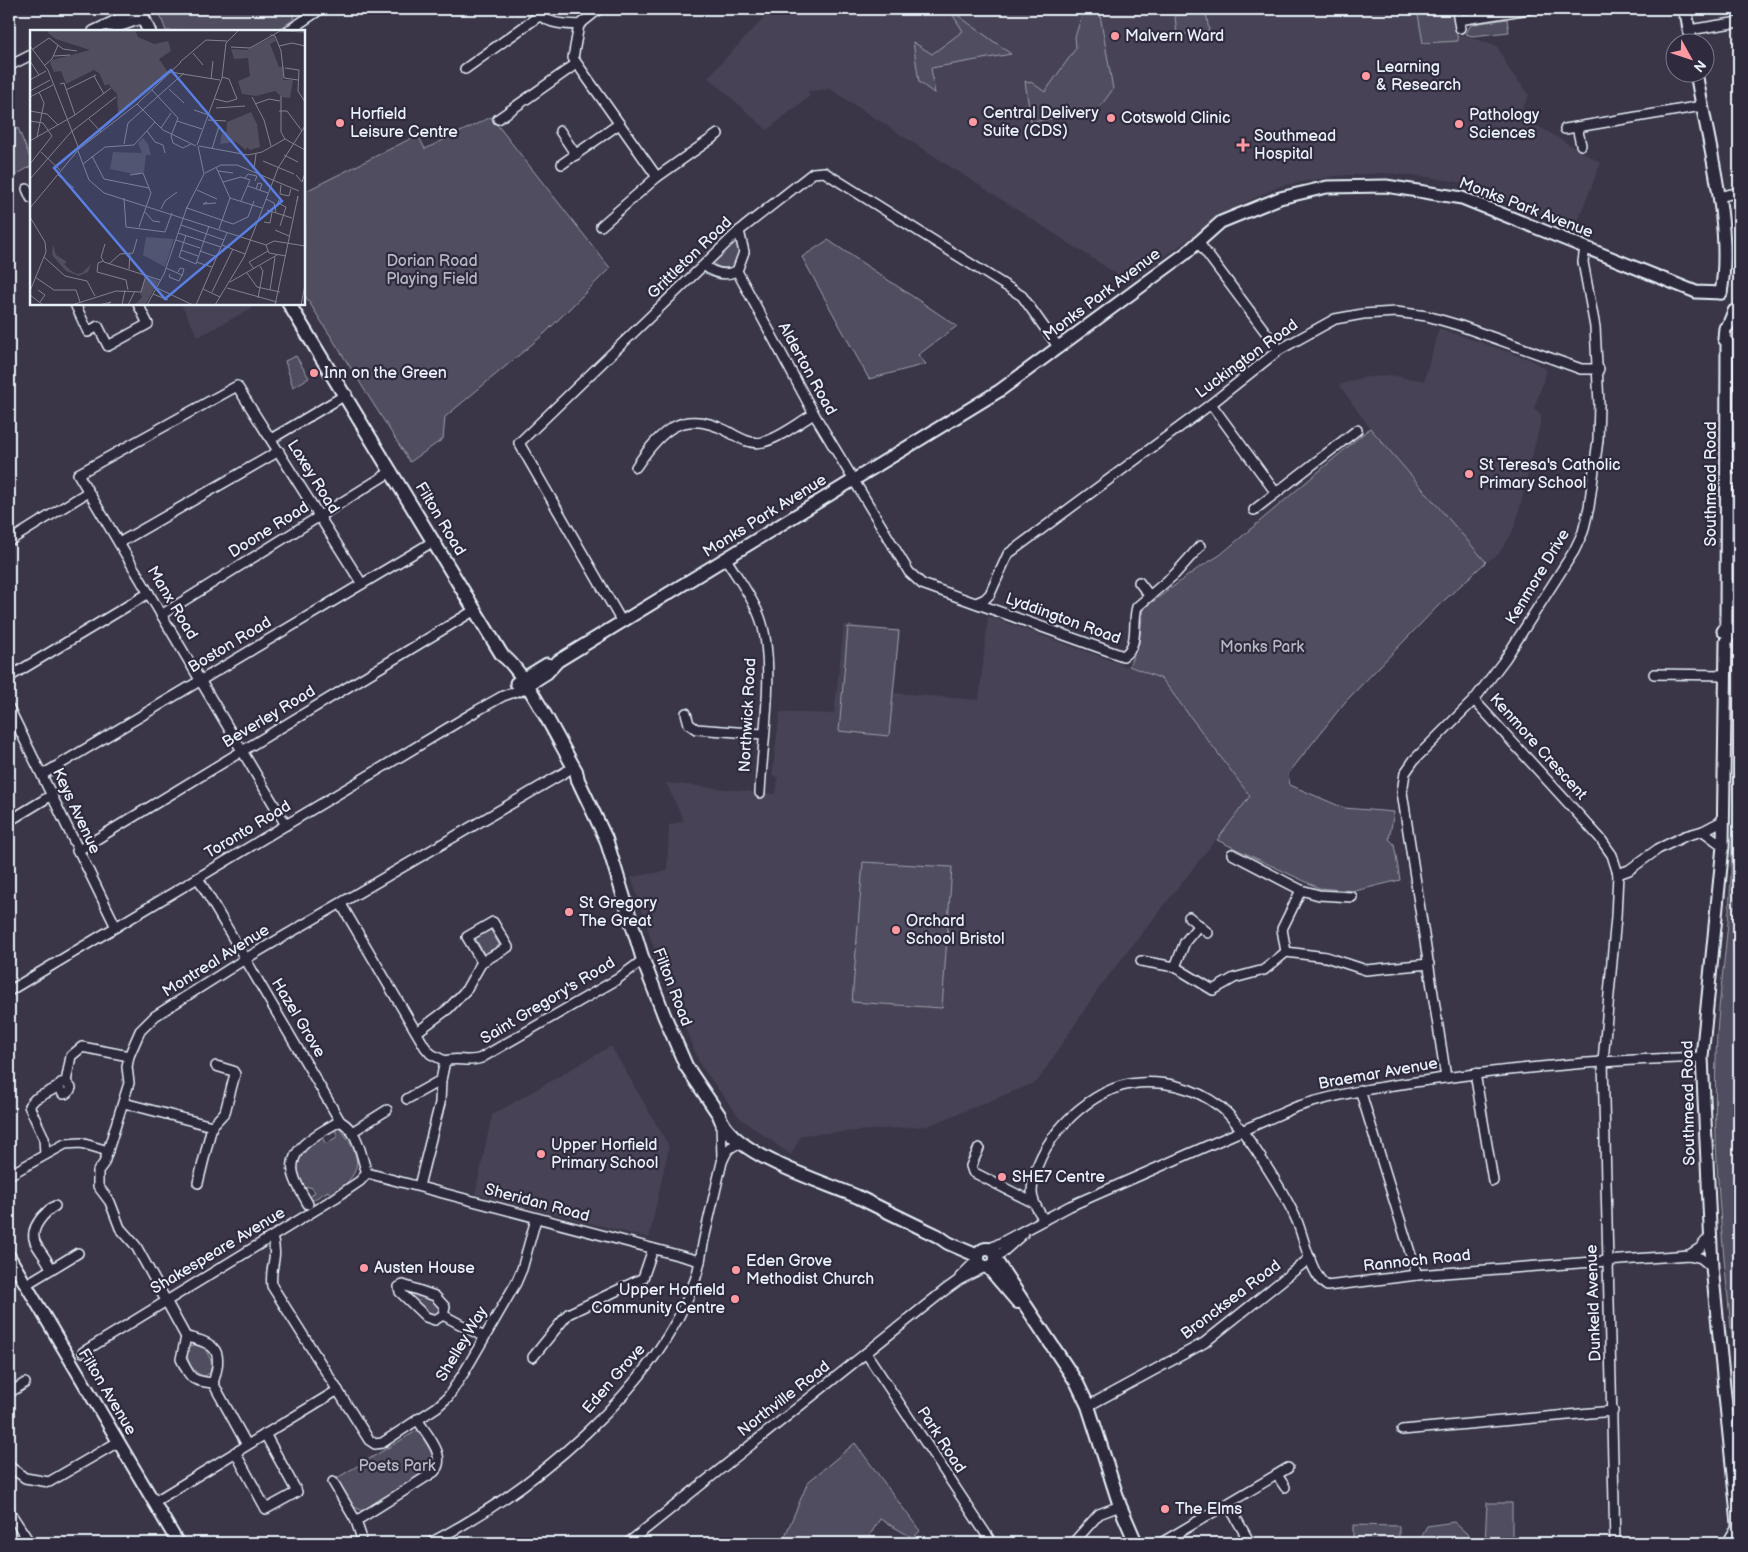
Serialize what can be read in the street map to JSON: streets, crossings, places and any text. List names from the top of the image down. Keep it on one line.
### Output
{"streets":{"main road":["Filton Road"],"street":["Monks Park Avenue","Grittleton Road","Luckington Road","Alderton Road","Laxey Road","Southmead Road","Doone Road","Kenmore Drive","Manx Road","Lyddington Road","Boston Road","Northwick Road","Beverley Road","Kenmore Crescent","Keys Avenue","Toronto Road","Montreal Avenue","Saint Gregory's Road","Hazel Grove","Braemar Avenue","Sheridan Road","Shakespeare Avenue","Rannoch Road","Broncksea Road","Dunkeld Avenue","Shelley Way","Eden Grove","Filton Avenue","Northville Road","Park Road"]},"crossings":[["Monks Park Avenue","Grittleton Road"],["Monks Park Avenue","Alderton Road"],["Monks Park Avenue","Filton Road"],["Monks Park Avenue","Kenmore Drive"],["Monks Park Avenue","Northwick Road"],["Monks Park Avenue","Toronto Road"],["Luckington Road","Kenmore Drive"],["Luckington Road","Lyddington Road"],["Alderton Road","Lyddington Road"],["Laxey Road","Doone Road"],["Laxey Road","Manx Road"],["Laxey Road","Boston Road"],["Southmead Road","Braemar Avenue"],["Filton Road","Doone Road"],["Filton Road","Boston Road"],["Filton Road","Beverley Road"],["Filton Road","Toronto Road"],["Filton Road","Montreal Avenue"],["Filton Road","Saint Gregory's Road"],["Filton Road","Braemar Avenue"],["Filton Road","Eden Grove"],["Filton Road","Northville Road"],["Doone Road","Manx Road"],["Kenmore Drive","Kenmore Crescent"],["Manx Road","Boston Road"],["Manx Road","Beverley Road"],["Manx Road","Toronto Road"],["Boston Road","Keys Avenue"],["Beverley Road","Keys Avenue"],["Kenmore Crescent","Braemar Avenue"],["Kenmore Crescent","Dunkeld Avenue"],["Keys Avenue","Toronto Road"],["Toronto Road","Hazel Grove"],["Montreal Avenue","Hazel Grove"],["Montreal Avenue","Shakespeare Avenue"],["Hazel Grove","Sheridan Road"],["Hazel Grove","Shakespeare Avenue"],["Braemar Avenue","Rannoch Road"],["Braemar Avenue","Dunkeld Avenue"],["Braemar Avenue","Northville Road"],["Sheridan Road","Shakespeare Avenue"],["Sheridan Road","Shelley Way"],["Sheridan Road","Eden Grove"],["Rannoch Road","Broncksea Road"],["Rannoch Road","Dunkeld Avenue"],["Northville Road","Park Road"]],"parks":["Dorian Road Playing Field","Monks Park","Poets Park"],"places":{"other":["Malvern Ward","Learning & Research","Cotswold Clinic","Central Delivery Suite (CDS)","Horfield Leisure Centre","Pathology Sciences","Inn on the Green","St Teresa's Catholic Primary School","St Gregory The Great","Orchard School Bristol","Upper Horfield Primary School","SHE7 Centre","Austen House","Eden Grove Methodist Church","Upper Horfield Community Centre","The Elms"],"health":["Southmead Hospital"]},"north":"bottom right"}
